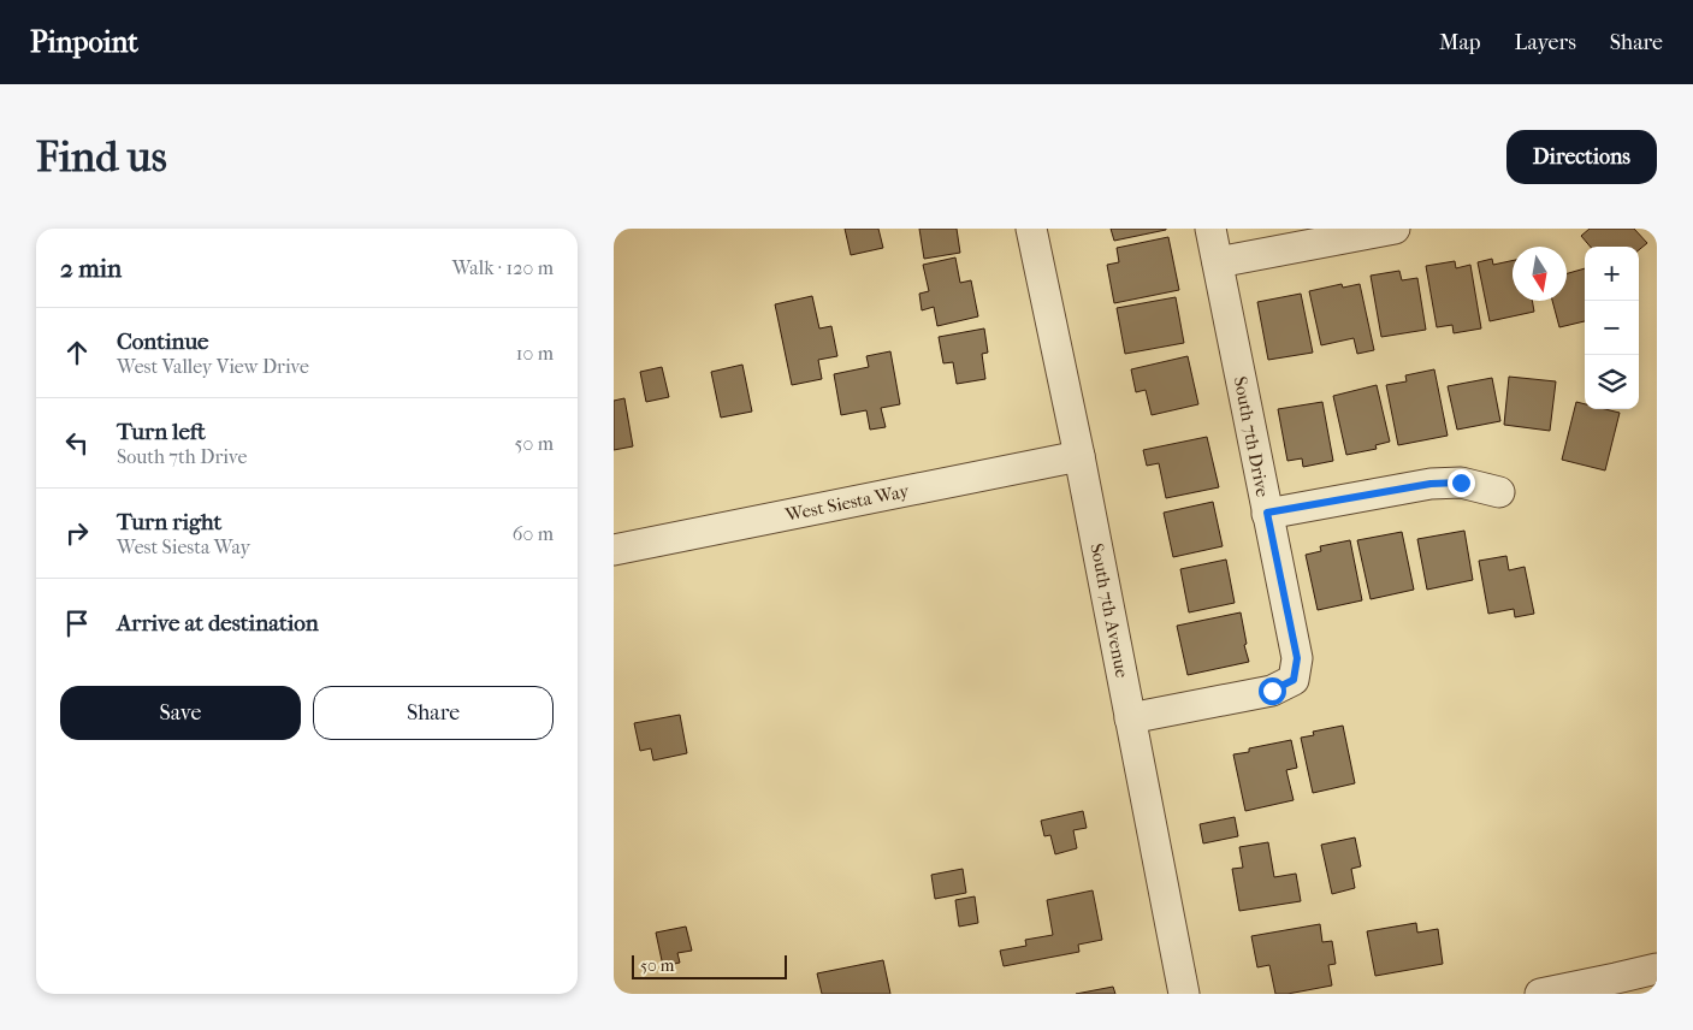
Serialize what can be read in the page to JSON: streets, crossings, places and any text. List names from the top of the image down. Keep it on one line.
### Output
{"streets":{"street":["South 7th Drive","West Siesta Way","South 7th Avenue"]},"crossings":[["South 7th Drive","South 7th Avenue"],["West Siesta Way","South 7th Avenue"]],"scale_bar":"50 m","north":"bottom","page":{"header":"Pinpoint","nav":["Map","Layers","Share"],"buttons":["Directions",["Save","Share"]],"title":"Find us","heading":["2 min","Walk · 120 m"],"map_buttons":["+","−"],"list":[["Continue","West Valley View Drive","10 m"],["Turn left","South 7th Drive","50 m"],["Turn right","West Siesta Way","60 m"],"Arrive at destination"],"scale":"50 m"}}
